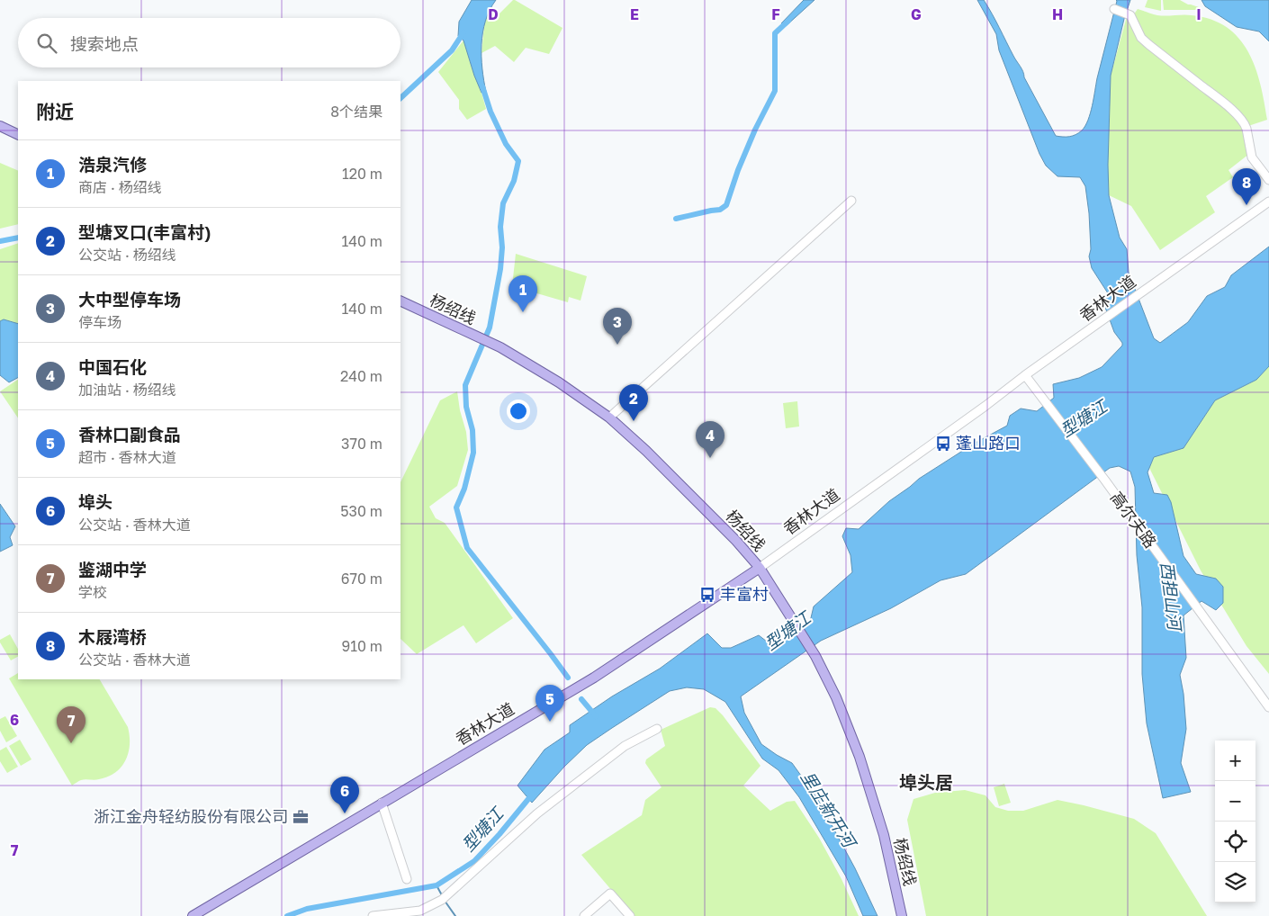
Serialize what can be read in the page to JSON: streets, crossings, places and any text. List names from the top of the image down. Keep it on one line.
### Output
{"streets":{"main road":["香林大道","杨绍线"],"street":["高尔夫路"]},"crossings":[["香林大道","杨绍线"],["香林大道","高尔夫路"]],"districts":["埠头居"],"water":["型塘江","西担山河","里庄新开河"],"places":{"bus stop":["蓬山路口","丰富村"],"office":["浙江金舟轻纺股份有限公司"]},"page":{"search":"搜索地点","heading":["附近","8个结果"],"list":[{"mark":"1","name":"浩泉汽修","note":"商店 · 杨绍线","value":"120 m"},{"mark":"2","name":"型塘叉口(丰富村)","note":"公交站 · 杨绍线","value":"140 m"},{"mark":"3","name":"大中型停车场","note":"停车场","value":"140 m"},{"mark":"4","name":"中国石化","note":"加油站 · 杨绍线","value":"240 m"},{"mark":"5","name":"香林口副食品","note":"超市 · 香林大道","value":"370 m"},{"mark":"6","name":"埠头","note":"公交站 · 香林大道","value":"530 m"},{"mark":"7","name":"鉴湖中学","note":"学校","value":"670 m"},{"mark":"8","name":"木屐湾桥","note":"公交站 · 香林大道","value":"910 m"}],"pins":["8","1","3","2","4","5","7","6"],"map_buttons":["+","−"]},"grid":{"columns":["D","E","F","G","H","I"],"rows":["6","7"]}}
